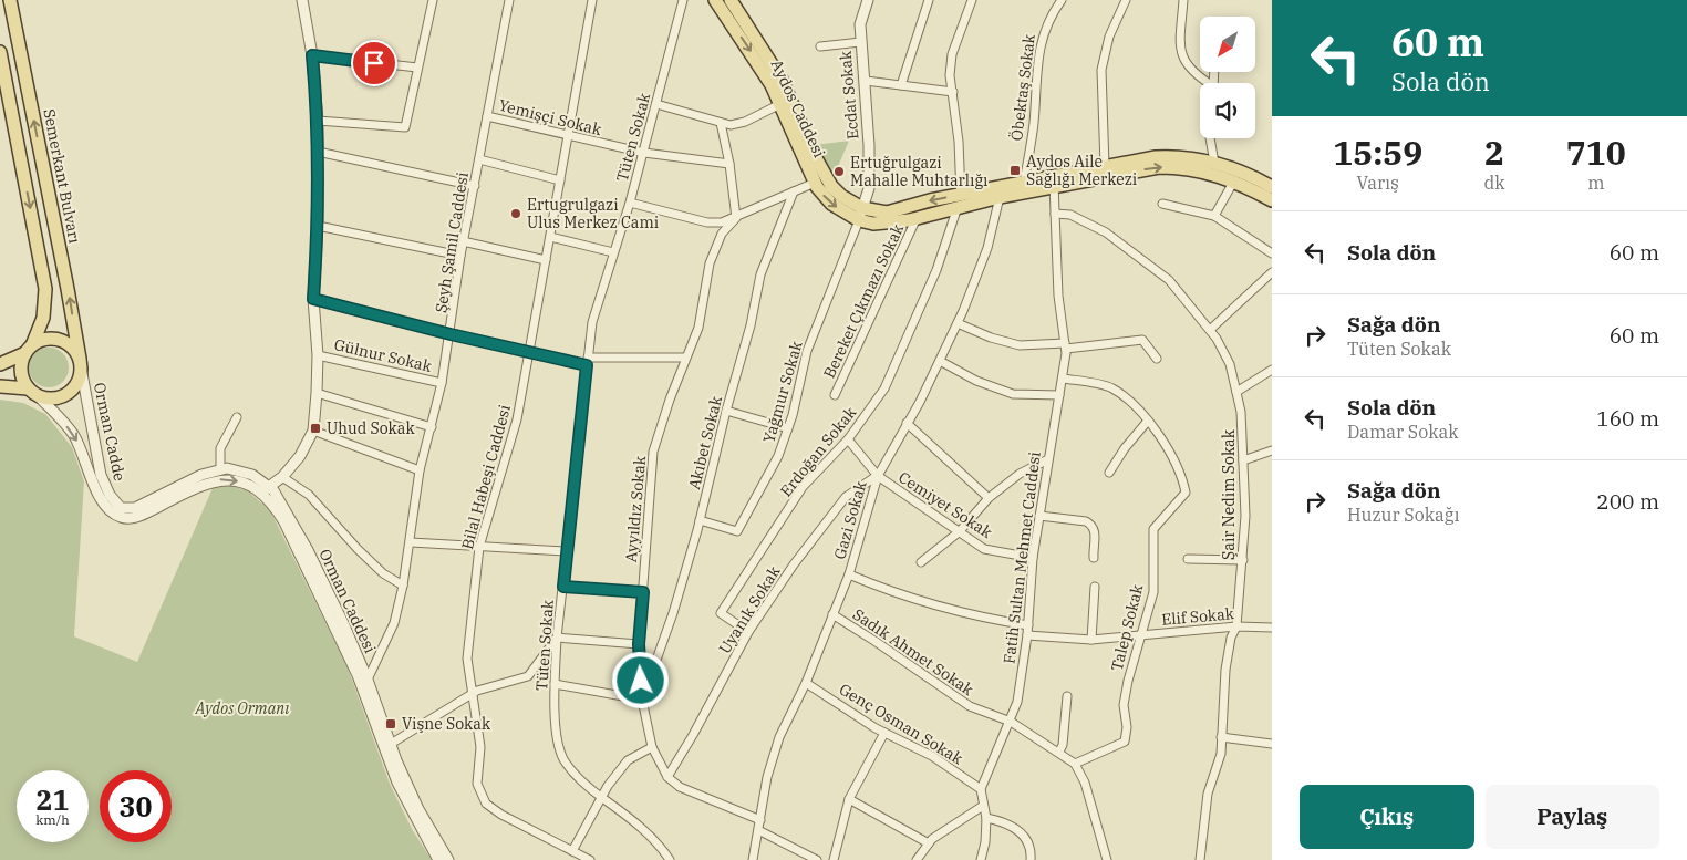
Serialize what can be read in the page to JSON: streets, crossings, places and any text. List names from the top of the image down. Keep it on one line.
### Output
{"streets":{"main road":["Aydos Caddesi","Semerkant Bulvarı"],"street":["Öbektaş Sokak","Ecdat Sokak","Yemişçi Sokak","Tüten Sokak","Şeyh Şamil Caddesi","Bereket Çıkmazı Sokak","Gülnur Sokak","Yağmur Sokak","Orman Cadde","Akıbet Sokak","Erdoğan Sokak","Bilal Habeşi Caddesi","Şair Nedim Sokak","Cemiyet Sokak","Ayyıldız Sokak","Gazi Sokak","Fatih Sultan Mehmet Caddesi","Orman Caddesi","Uyanık Sokak","Elif Sokak","Talep Sokak","Sadık Ahmet Sokak","Genç Osman Sokak"]},"crossings":[["Öbektaş Sokak","Aydos Caddesi"],["Ecdat Sokak","Aydos Caddesi"],["Ecdat Sokak","Yağmur Sokak"],["Aydos Caddesi","Bereket Çıkmazı Sokak"],["Aydos Caddesi","Yağmur Sokak"],["Aydos Caddesi","Erdoğan Sokak"],["Aydos Caddesi","Gazi Sokak"],["Aydos Caddesi","Fatih Sultan Mehmet Caddesi"],["Yemişçi Sokak","Tüten Sokak"],["Yemişçi Sokak","Şeyh Şamil Caddesi"],["Yemişçi Sokak","Bilal Habeşi Caddesi"],["Semerkant Bulvarı","Orman Cadde"],["Şeyh Şamil Caddesi","Gülnur Sokak"],["Şeyh Şamil Caddesi","Orman Caddesi"],["Yağmur Sokak","Akıbet Sokak"],["Orman Cadde","Orman Caddesi"],["Akıbet Sokak","Ayyıldız Sokak"],["Erdoğan Sokak","Cemiyet Sokak"],["Erdoğan Sokak","Uyanık Sokak"],["Şair Nedim Sokak","Fatih Sultan Mehmet Caddesi"],["Şair Nedim Sokak","Elif Sokak"],["Cemiyet Sokak","Gazi Sokak"],["Cemiyet Sokak","Fatih Sultan Mehmet Caddesi"],["Cemiyet Sokak","Uyanık Sokak"],["Ayyıldız Sokak","Gazi Sokak"],["Ayyıldız Sokak","Uyanık Sokak"],["Gazi Sokak","Uyanık Sokak"],["Gazi Sokak","Sadık Ahmet Sokak"],["Gazi Sokak","Genç Osman Sokak"],["Fatih Sultan Mehmet Caddesi","Elif Sokak"],["Fatih Sultan Mehmet Caddesi","Talep Sokak"],["Fatih Sultan Mehmet Caddesi","Sadık Ahmet Sokak"],["Fatih Sultan Mehmet Caddesi","Genç Osman Sokak"],["Elif Sokak","Talep Sokak"],["Talep Sokak","Sadık Ahmet Sokak"]],"one_way":["Orman Cadde"],"parks":["Aydos Ormanı"],"places":{"transit":["Aydos Aile Sağlığı Merkezi","Uhud Sokak","Vişne Sokak"],"other":["Ertuğrulgazi Mahalle Muhtarlığı","Ertugrulgazi Ulus Merkez Cami"]},"north":"bottom left","page":{"turn":["60 m","Sola dön"],"eta":["15:59","Varış","2","dk","710","m"],"list":[{"name":"Sola dön","value":"60 m"},{"name":"Sağa dön","note":"Tüten Sokak","value":"60 m"},{"name":"Sola dön","note":"Damar Sokak","value":"160 m"},{"name":"Sağa dön","note":"Huzur Sokağı","value":"200 m"}],"speed":"21 km/h","limit":"30","buttons":["Çıkış","Paylaş"]}}
